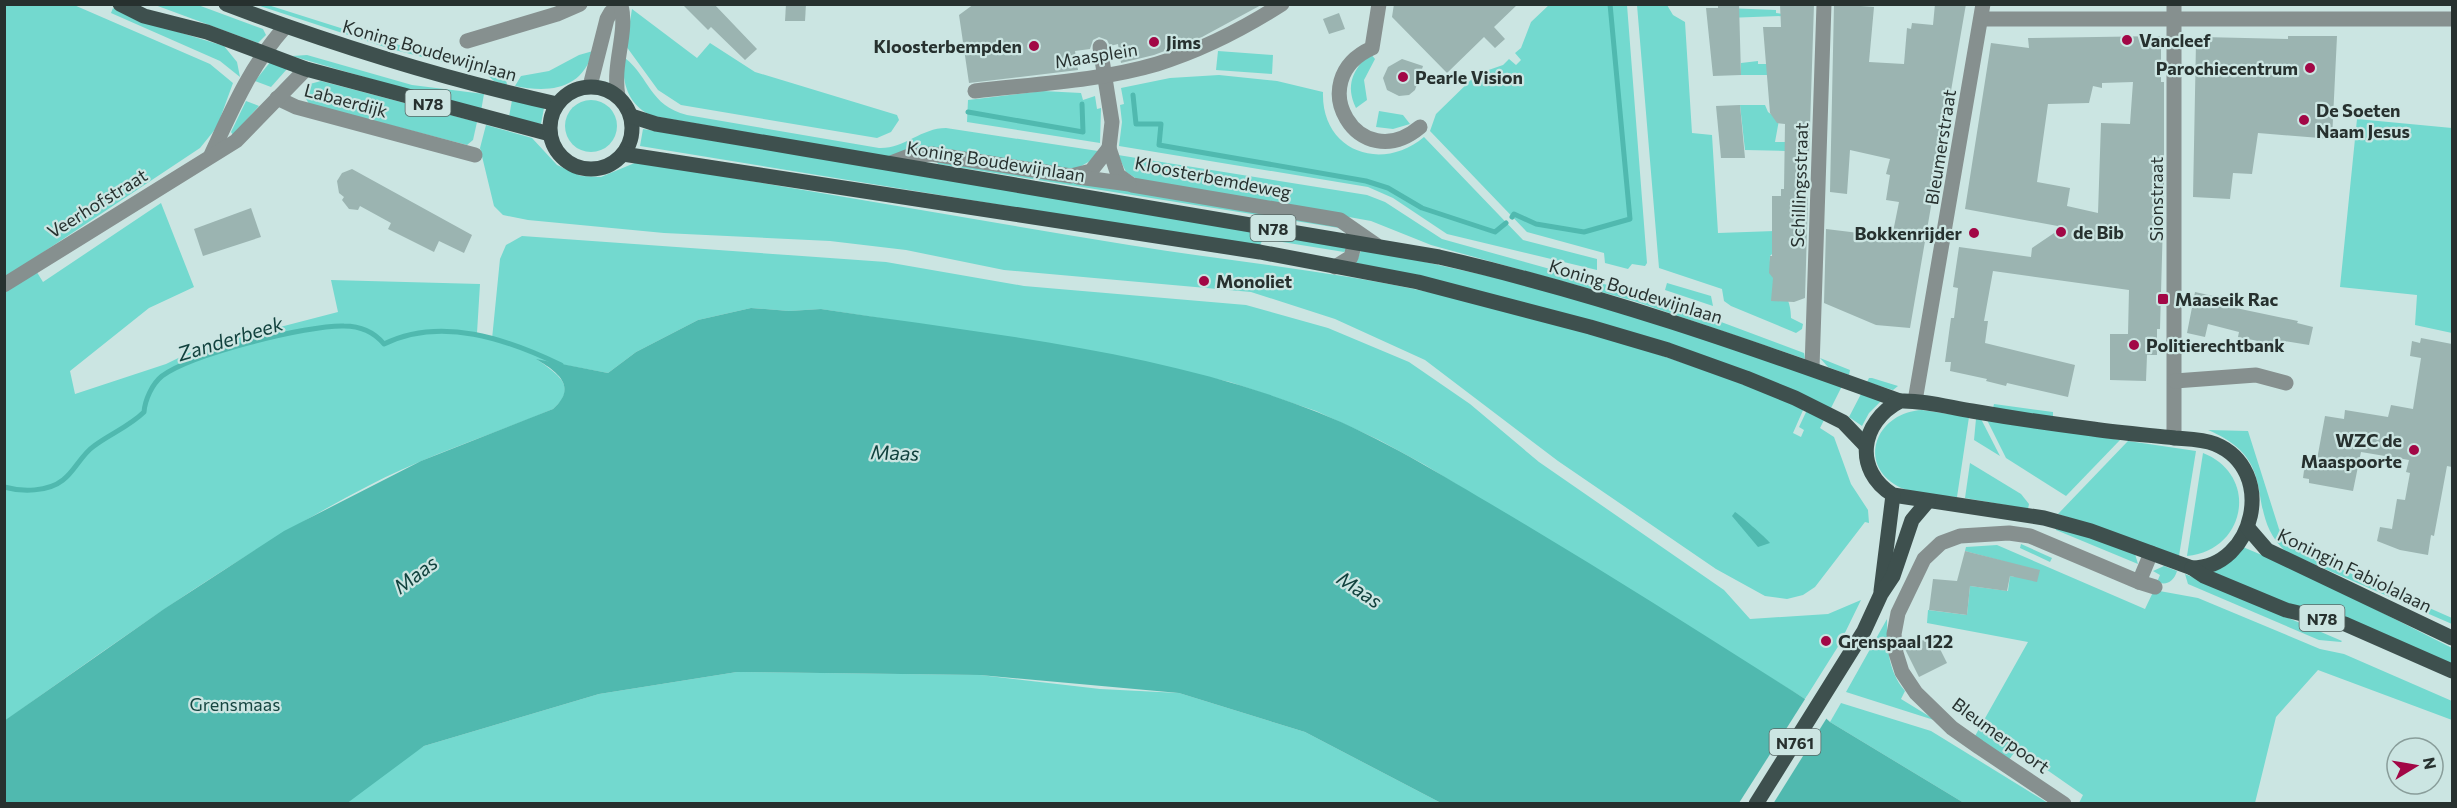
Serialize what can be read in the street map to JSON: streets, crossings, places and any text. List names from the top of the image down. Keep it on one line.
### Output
{"streets":{"main road":["Koning Boudewijnlaan","N78","Koningin Fabiolalaan","N761"],"street":["Maasplein","Labaerdijk","Bleumerstraat","Kloosterbemdeweg","Schillingsstraat","Sionstraat","Veerhofstraat","Bleumerpoort"]},"crossings":[["Koning Boudewijnlaan","N78"],["Koning Boudewijnlaan","Bleumerstraat"],["Koning Boudewijnlaan","Kloosterbemdeweg"],["Koning Boudewijnlaan","Schillingsstraat"],["Labaerdijk","Veerhofstraat"],["N78","Bleumerstraat"],["N78","Sionstraat"],["N78","Veerhofstraat"],["N78","Koningin Fabiolalaan"],["N78","N761"]],"water":["Zanderbeek","Maas"],"parks":["Grensmaas"],"places":{"other":["Vancleef","Jims","Kloosterbempden","Parochiecentrum","Pearle Vision","De Soeten Naam Jesus","de Bib","Bokkenrijder","Monoliet","Politierechtbank","WZC de Maaspoorte","Grenspaal 122"],"transit":["Maaseik Rac"]},"north":"right"}
